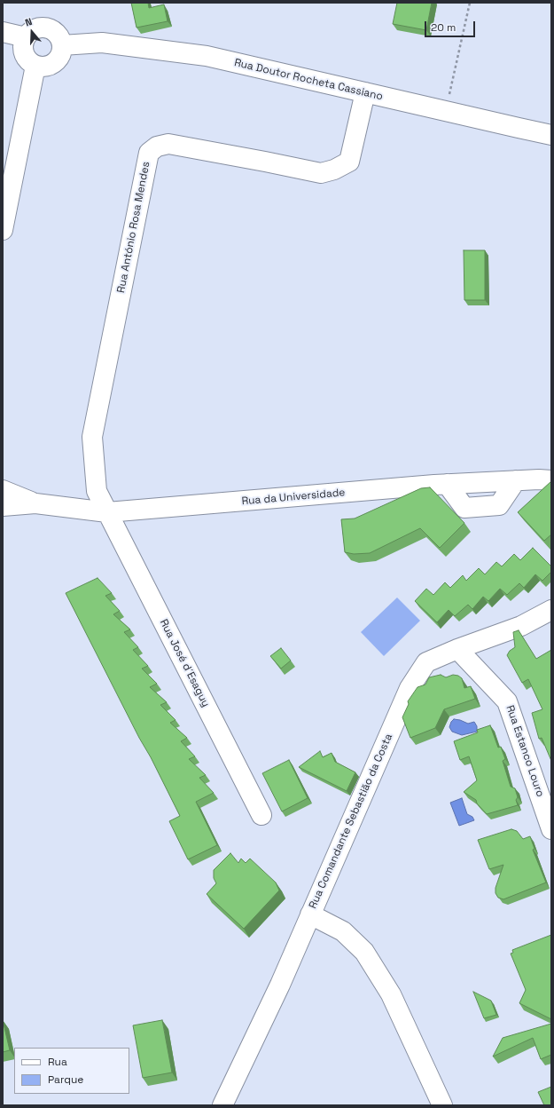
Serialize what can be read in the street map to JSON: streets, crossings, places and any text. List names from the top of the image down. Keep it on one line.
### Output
{"streets":{"street":["Rua Doutor Rocheta Cassiano","Rua António Rosa Mendes","Rua da Universidade","Rua José d´Esaguy","Rua Estanco Louro","Rua Comandante Sebastião da Costa"]},"crossings":[["Rua Doutor Rocheta Cassiano","Rua António Rosa Mendes"],["Rua António Rosa Mendes","Rua da Universidade"],["Rua António Rosa Mendes","Rua José d´Esaguy"],["Rua da Universidade","Rua José d´Esaguy"],["Rua Estanco Louro","Rua Comandante Sebastião da Costa"]],"legend":["Rua","Parque"],"scale_bar":"20 m","north":"top"}
